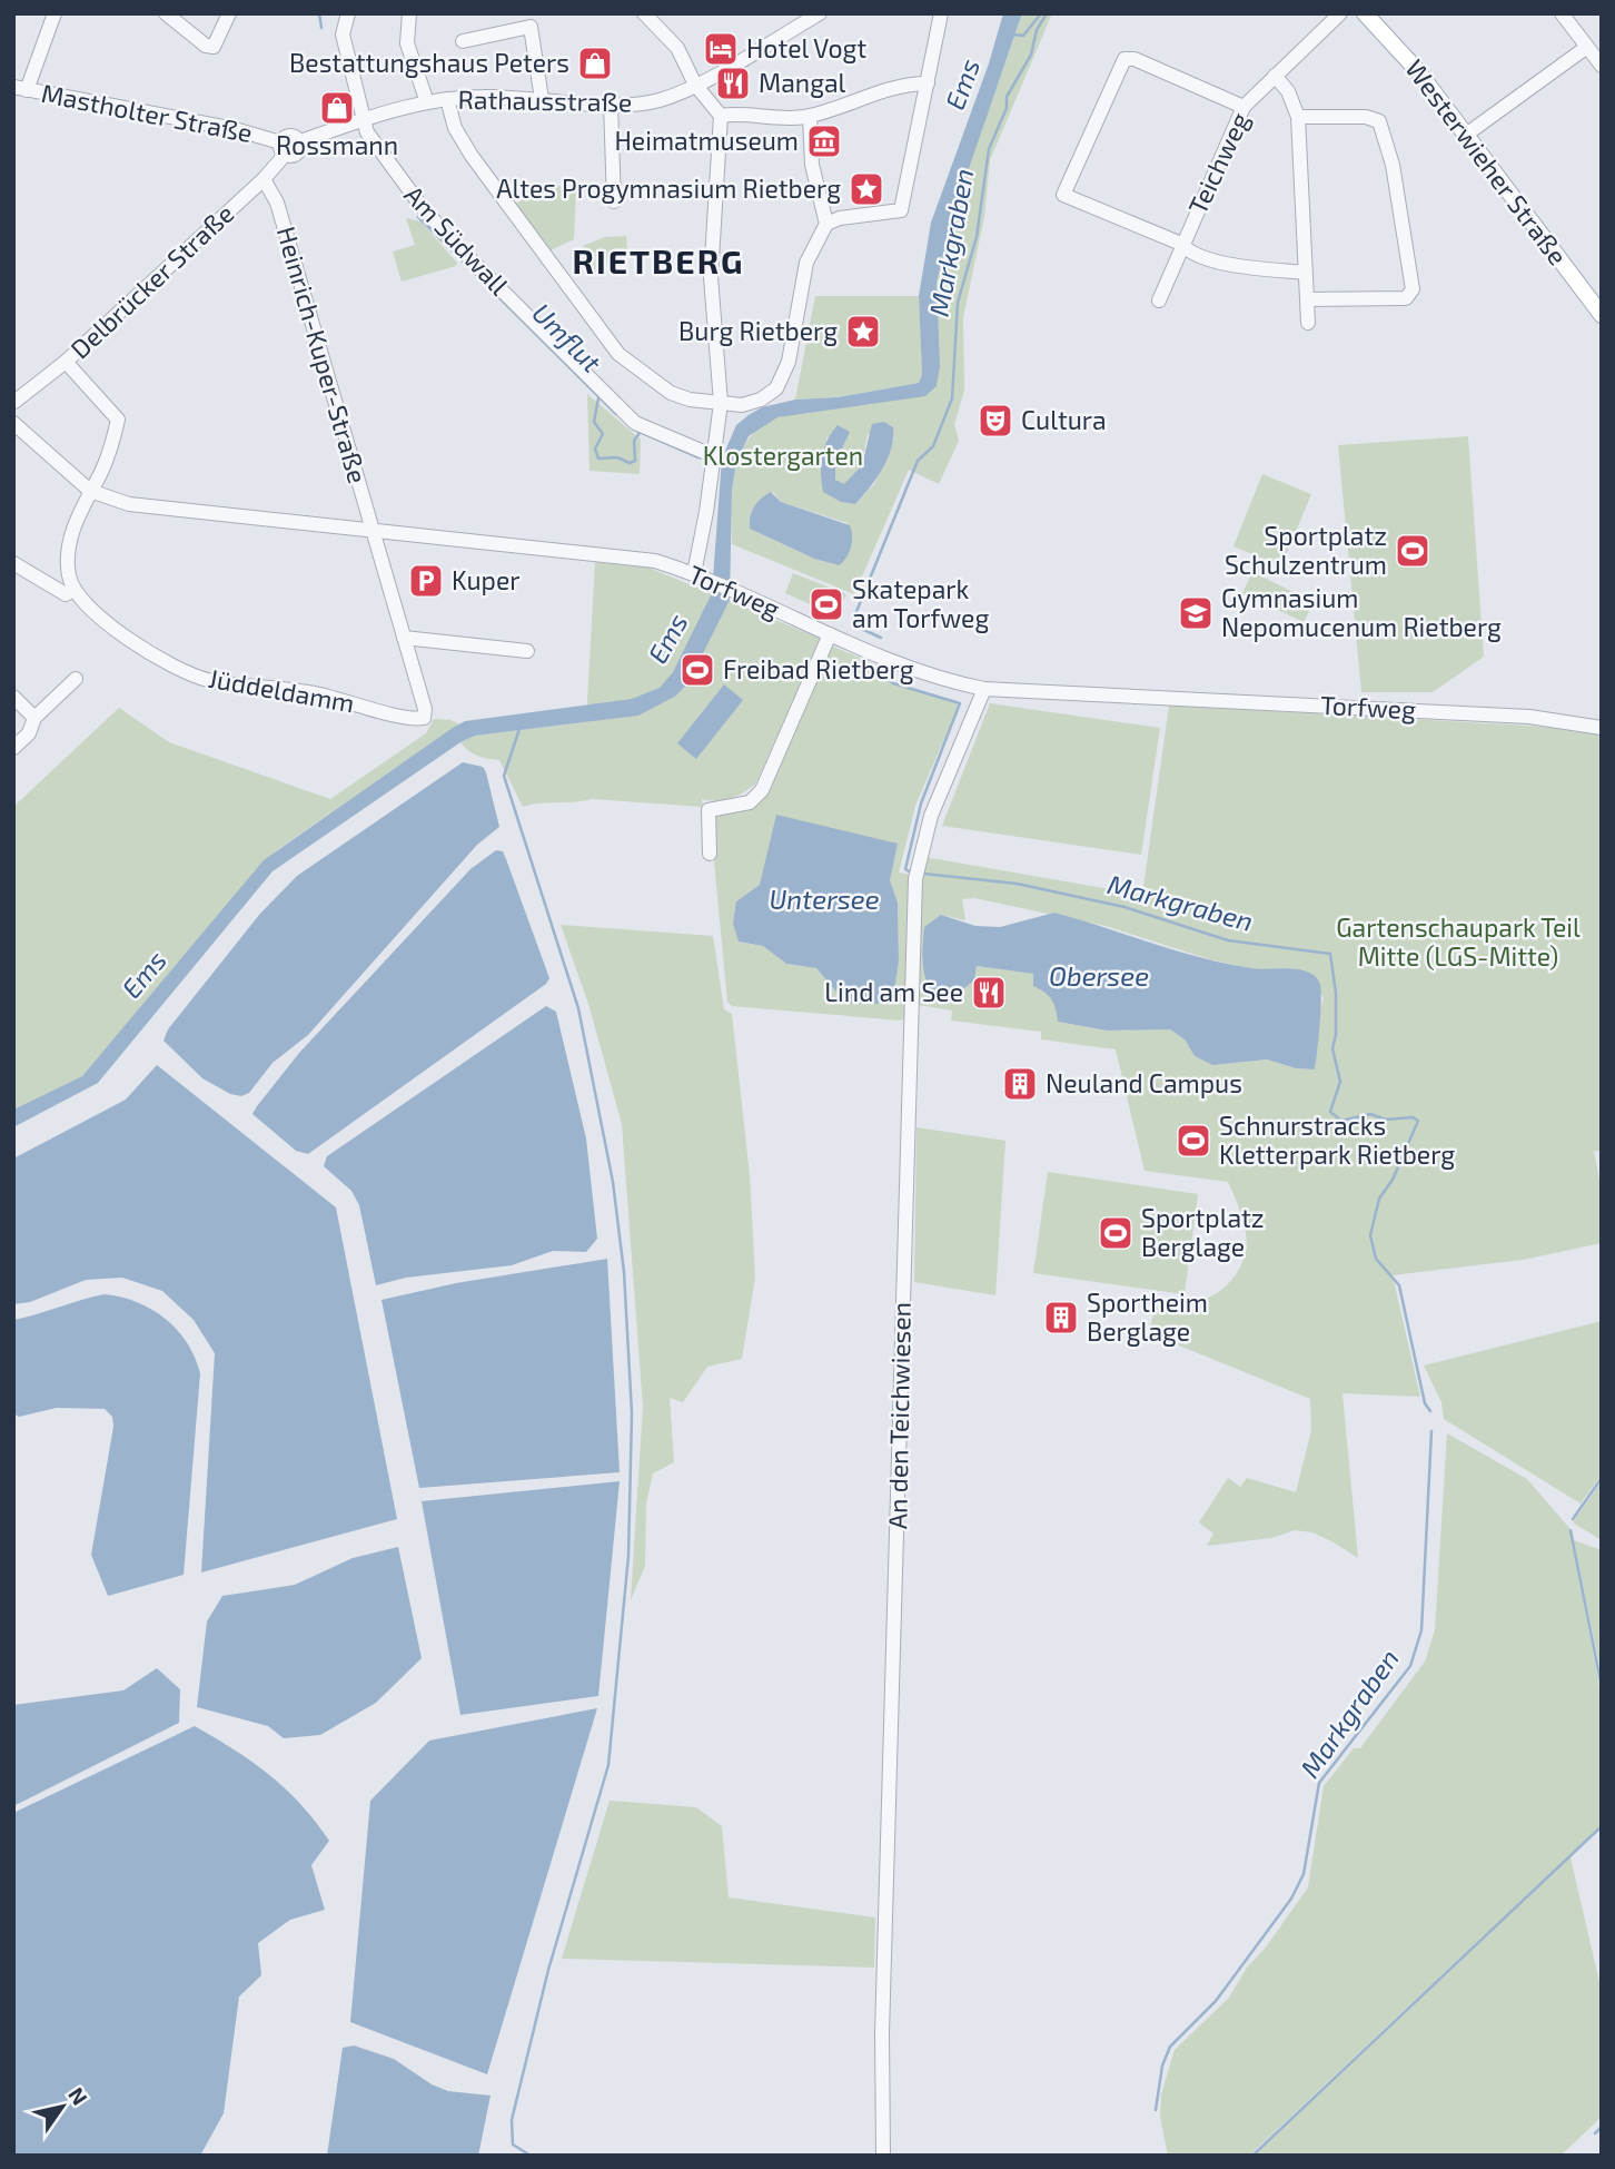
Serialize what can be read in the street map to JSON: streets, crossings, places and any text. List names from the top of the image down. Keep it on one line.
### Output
{"streets":{"main road":["Westerwieher Straße"],"street":["Rathausstraße","Mastholter Straße","Teichweg","Am Südwall","Delbrücker Straße","Heinrich-Kuper-Straße","Torfweg","Jüddeldamm","An den Teichwiesen"]},"crossings":[["Rathausstraße","Am Südwall"],["Rathausstraße","Delbrücker Straße"],["Mastholter Straße","Delbrücker Straße"],["Delbrücker Straße","Heinrich-Kuper-Straße"],["Heinrich-Kuper-Straße","Torfweg"],["Heinrich-Kuper-Straße","Jüddeldamm"],["Torfweg","An den Teichwiesen"]],"districts":["RIETBERG"],"water":["Ems","Markgraben","Umflut","Untersee","Obersee"],"parks":["Klostergarten","Gartenschaupark Teil Mitte (LGS-Mitte)"],"places":{"hotel":["Hotel Vogt"],"shop":["Bestattungshaus Peters","Rossmann"],"restaurant":["Mangal","Lind am See"],"museum":["Heimatmuseum"],"place":["Altes Progymnasium Rietberg","Burg Rietberg"],"theatre":["Cultura"],"sports":["Sportplatz Schulzentrum","Skatepark am Torfweg","Freibad Rietberg","Schnurstracks Kletterpark Rietberg","Sportplatz Berglage"],"parking":["Kuper"],"school or university":["Gymnasium Nepomucenum Rietberg"],"building":["Neuland Campus","Sportheim Berglage"]},"north":"top right"}
